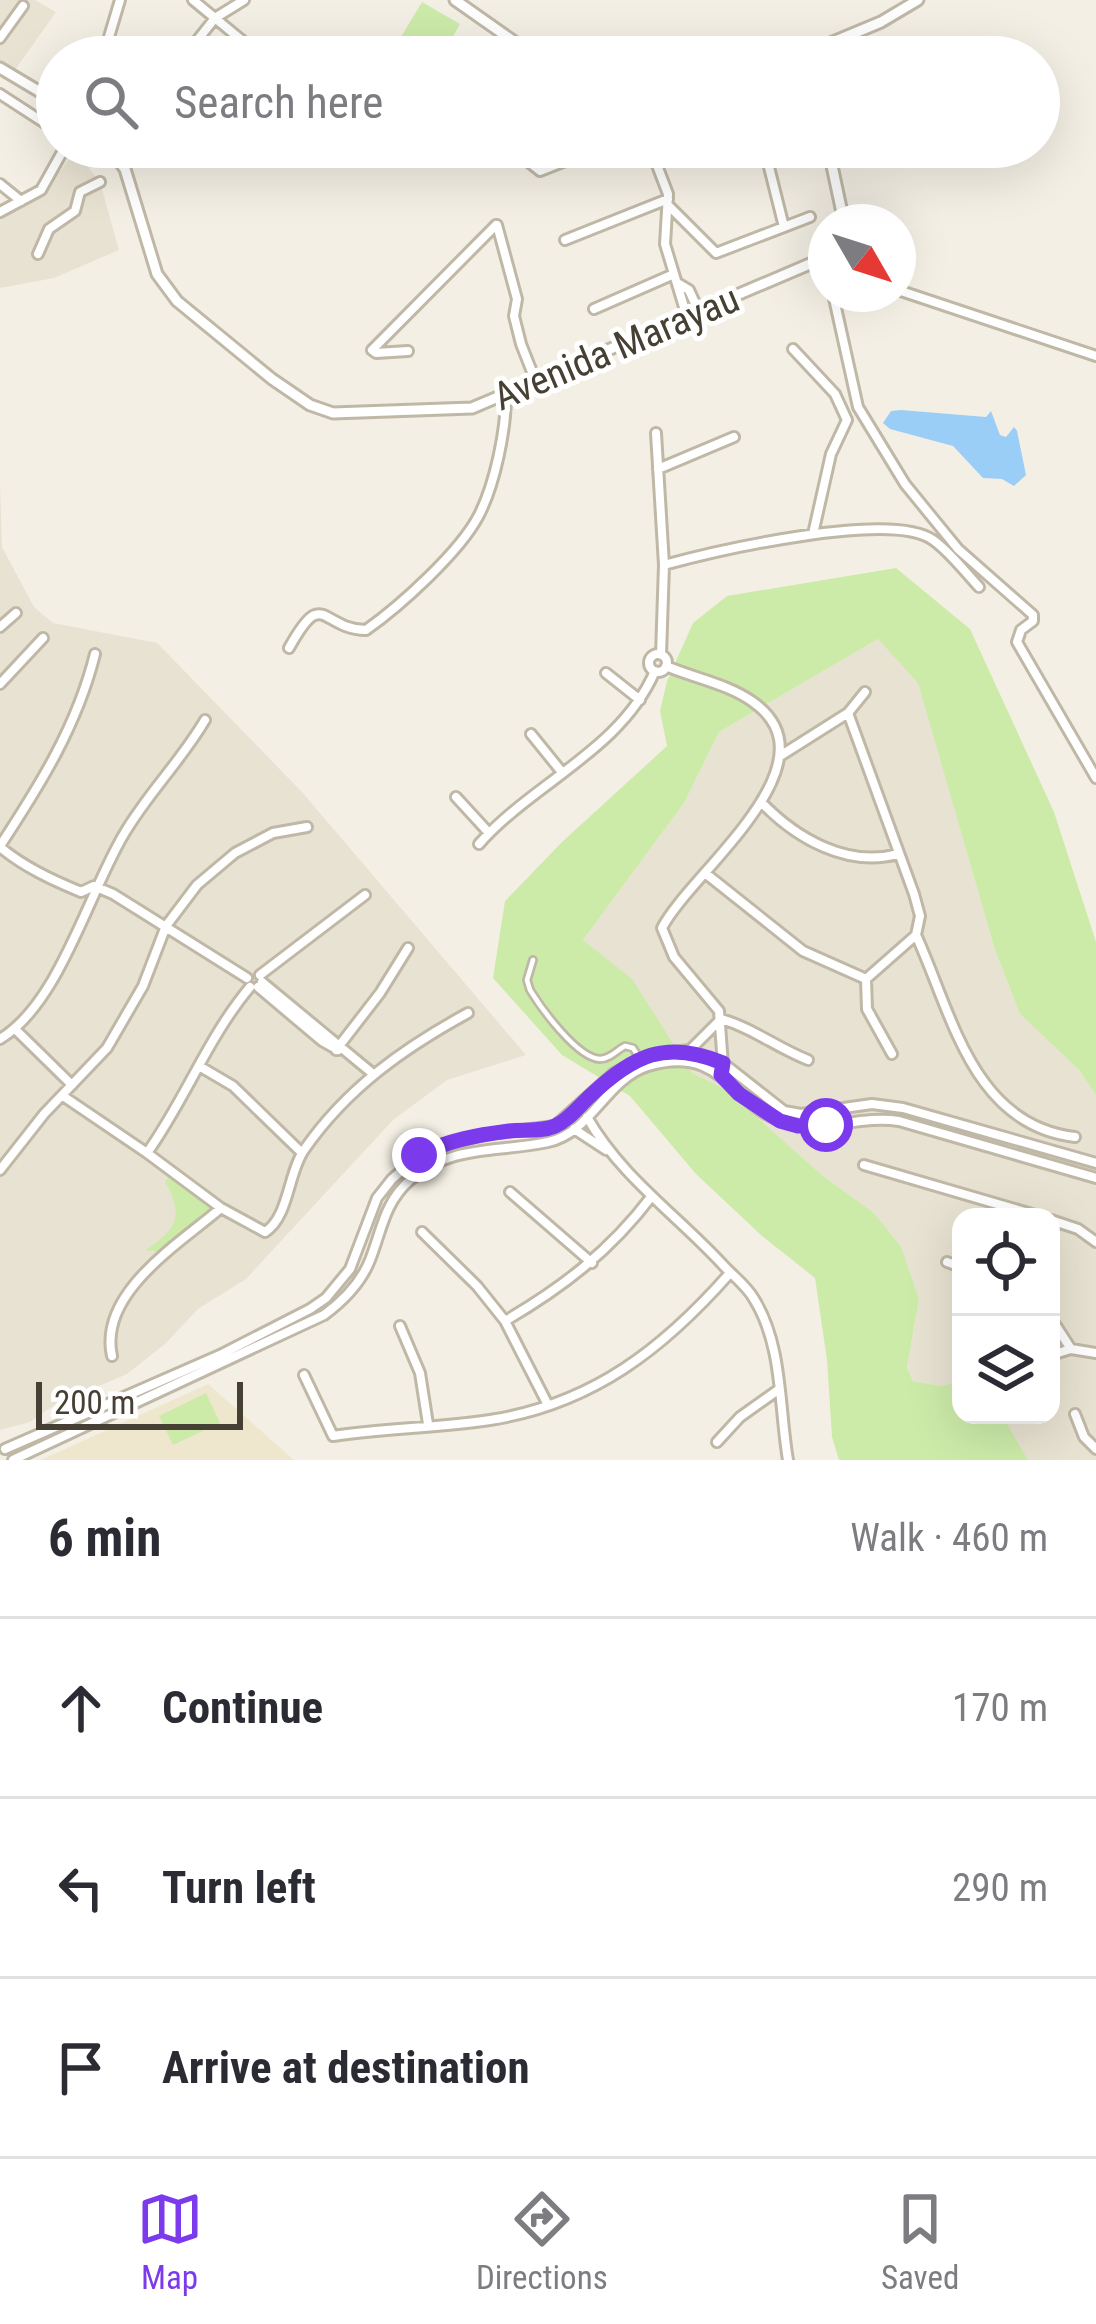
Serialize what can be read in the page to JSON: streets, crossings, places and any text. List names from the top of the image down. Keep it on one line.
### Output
{"streets":{"street":["Avenida Marayau"]},"scale_bar":"200 m","north":"bottom right","page":{"search":"Search here","scale":"200 m","heading":["6 min","Walk · 460 m"],"list":[["Continue","170 m"],["Turn left","290 m"],"Arrive at destination"],"nav":["Map","Directions","Saved"]}}
